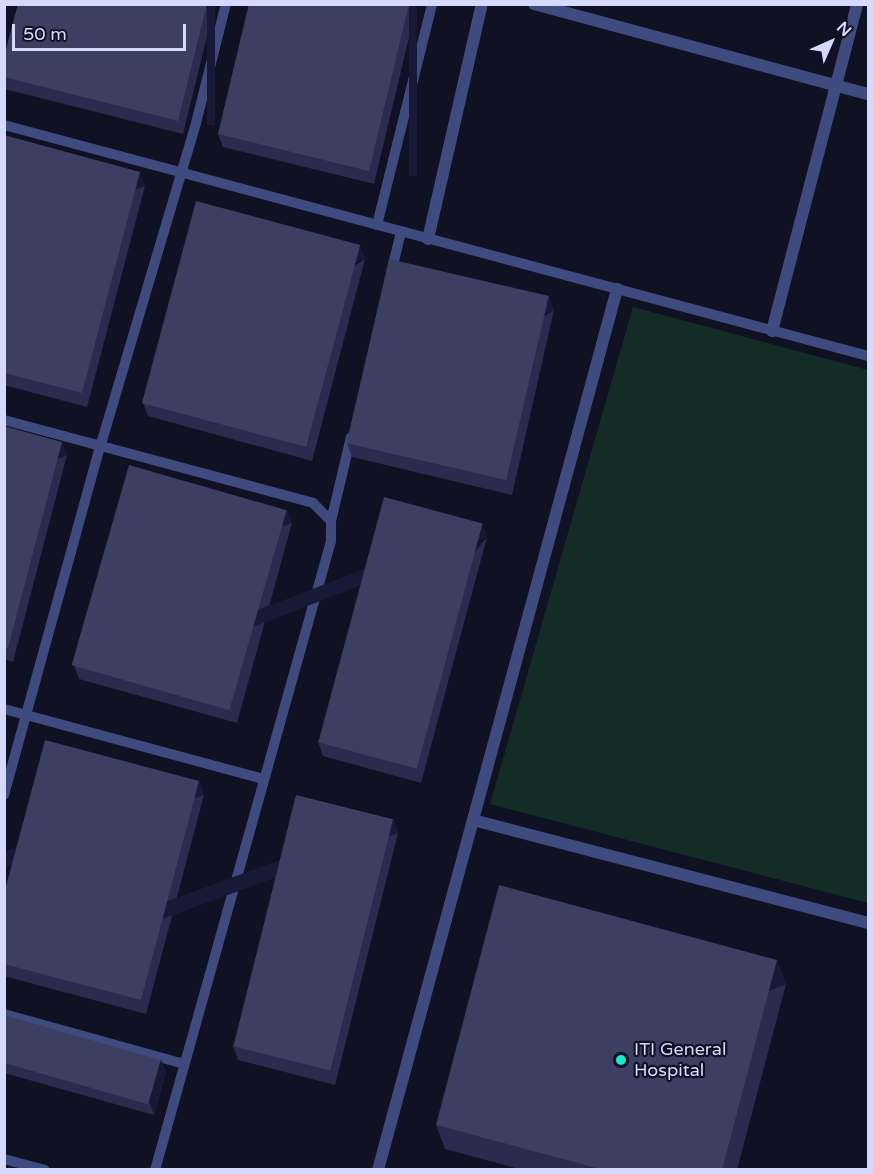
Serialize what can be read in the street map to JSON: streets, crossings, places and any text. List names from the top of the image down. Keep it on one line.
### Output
{"places":["ITI General Hospital"],"scale_bar":"50 m","north":"top right"}
